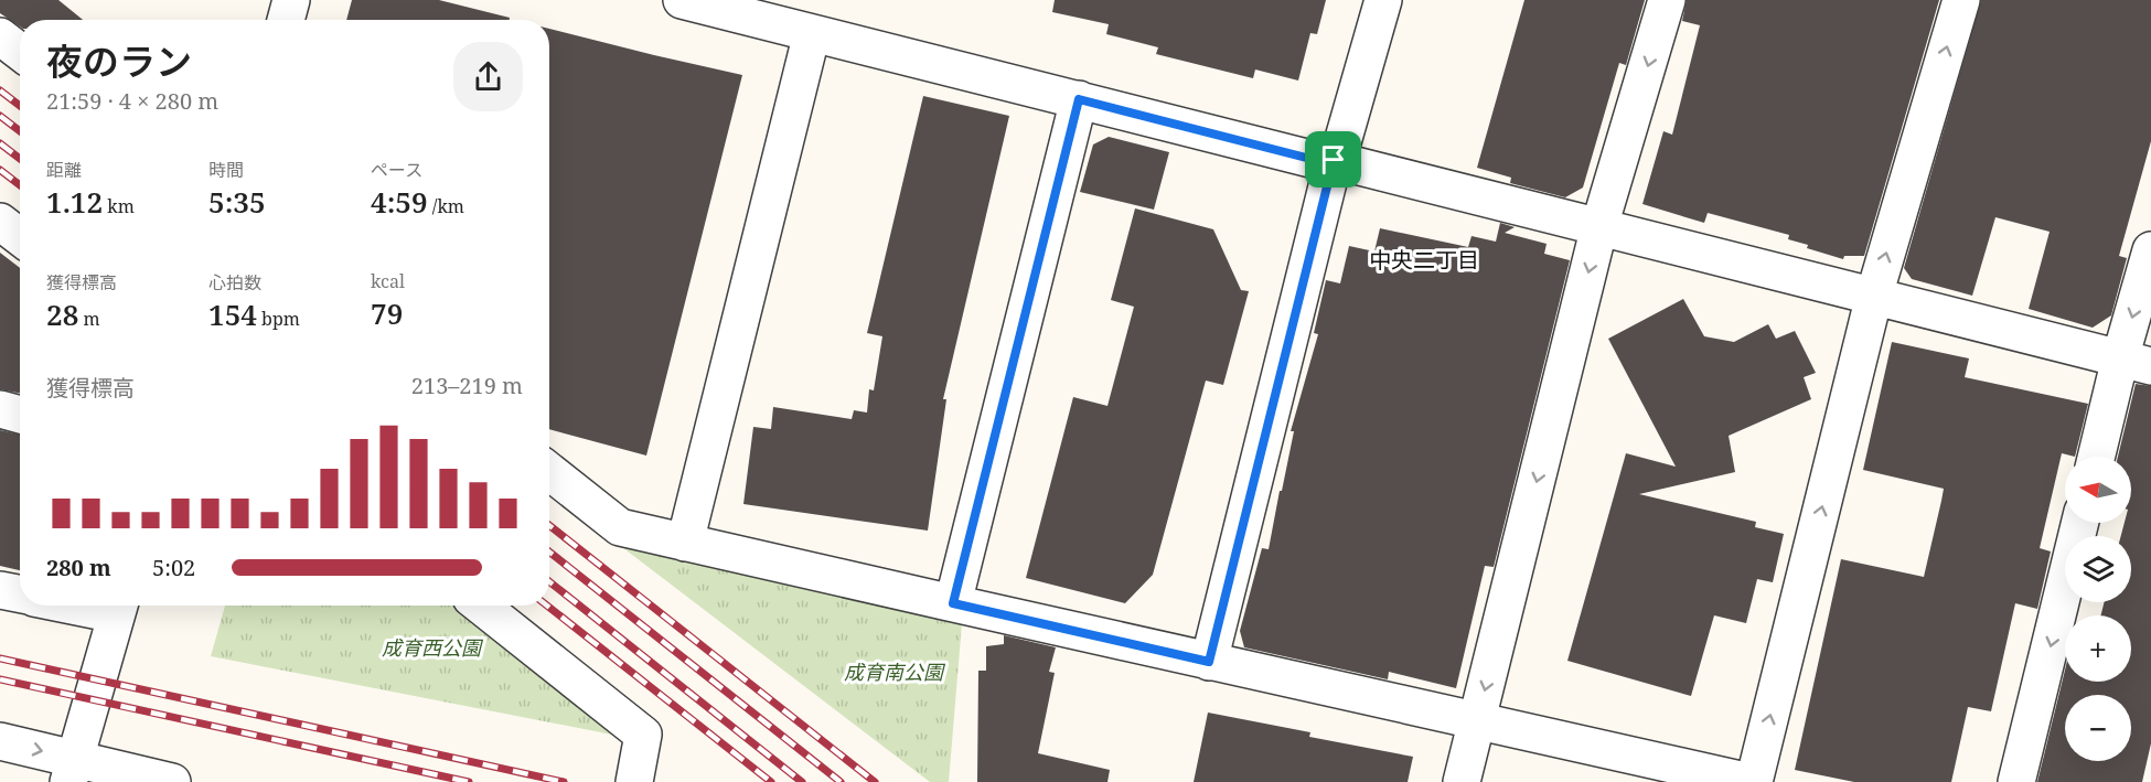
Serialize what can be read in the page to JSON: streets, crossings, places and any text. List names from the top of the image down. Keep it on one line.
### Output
{"districts":["中央二丁目"],"parks":["成育西公園","成育南公園"],"north":"left","page":{"heading":["夜のラン","21:59 · 4 × 280 m"],"stats":[["距離","1.12 km"],["時間","5:35"],["ペース","4:59 /km"],["獲得標高","28 m"],["心拍数","154 bpm"],["kcal","79"]],"chart":["獲得標高","213–219 m"],"map_buttons":["+","−"],"list":[{"name":"280 m","note":"5:02"}]}}
